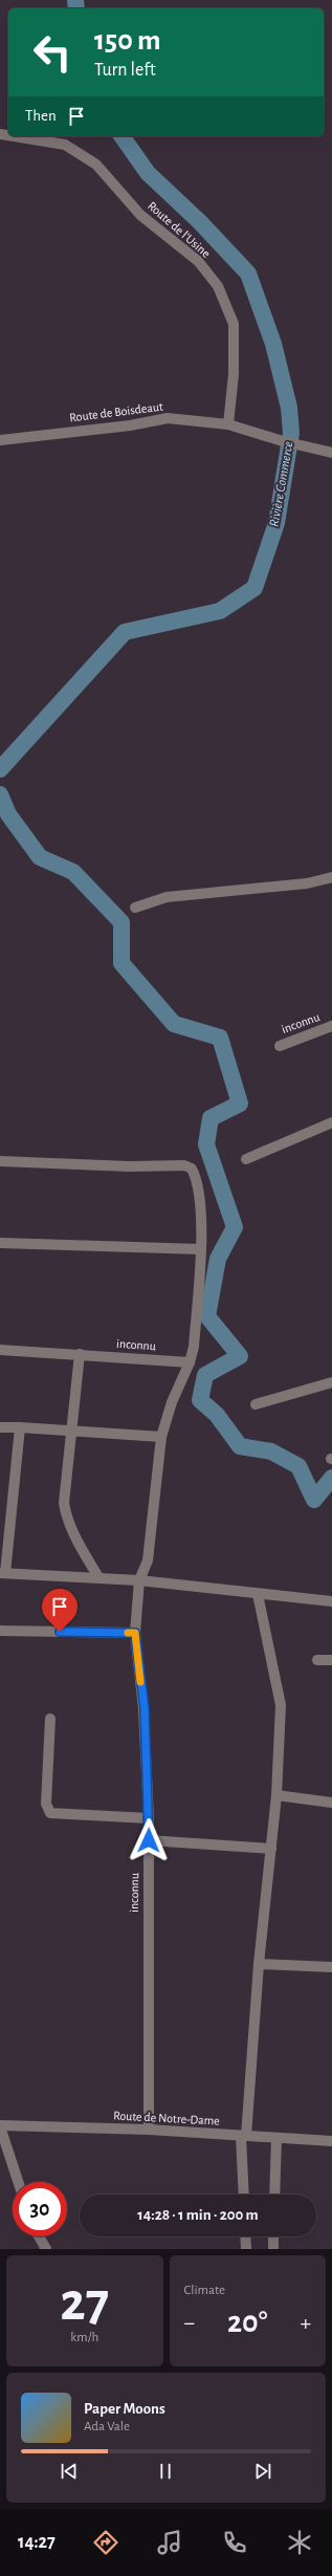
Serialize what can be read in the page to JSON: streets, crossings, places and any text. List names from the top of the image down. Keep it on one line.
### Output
{"streets":{"street":["Route de l'Usine","Route de Boisdeaut","inconnu","Route de Notre-Dame"]},"crossings":[["Route de l'Usine","Route de Boisdeaut"],["inconnu","Route de Notre-Dame"]],"water":["Rivière Commerce"],"page":{"turn":["150 m","Turn left"],"then":"Then","limit":"30","trip":"14:28 · 1 min · 200 m","tile":[["27","km/h"],"Climate"],"heat":["−","20°","+"],"song":["Paper Moons","Ada Vale"],"tabs":"14:27"}}
